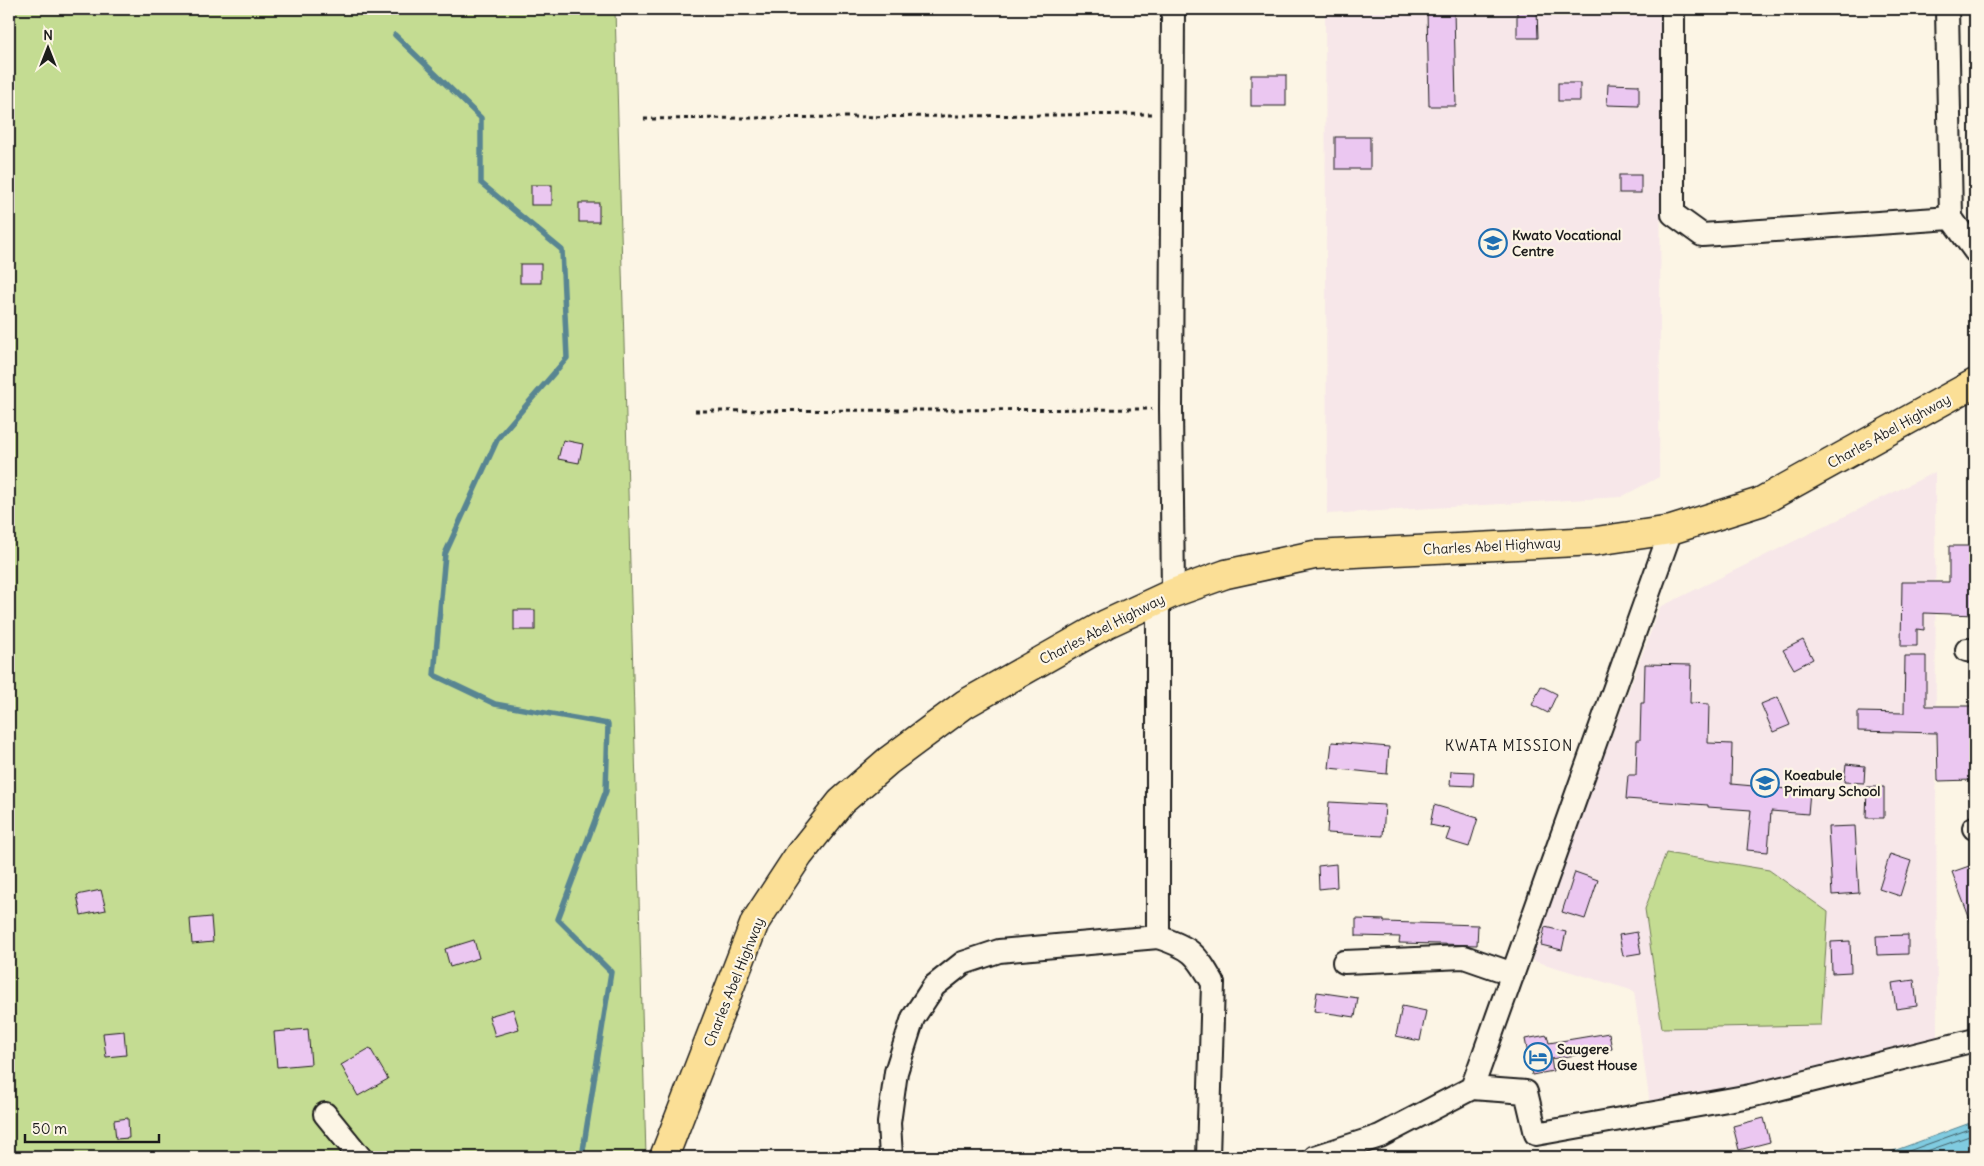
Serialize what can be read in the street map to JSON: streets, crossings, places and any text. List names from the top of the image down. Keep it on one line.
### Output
{"streets":{"main road":["Charles Abel Highway"]},"districts":["KWATA MISSION"],"places":{"school or university":["Kwato Vocational Centre","Koeabule Primary School"],"hotel":["Saugere Guest House"]},"scale_bar":"50 m","north":"top"}
